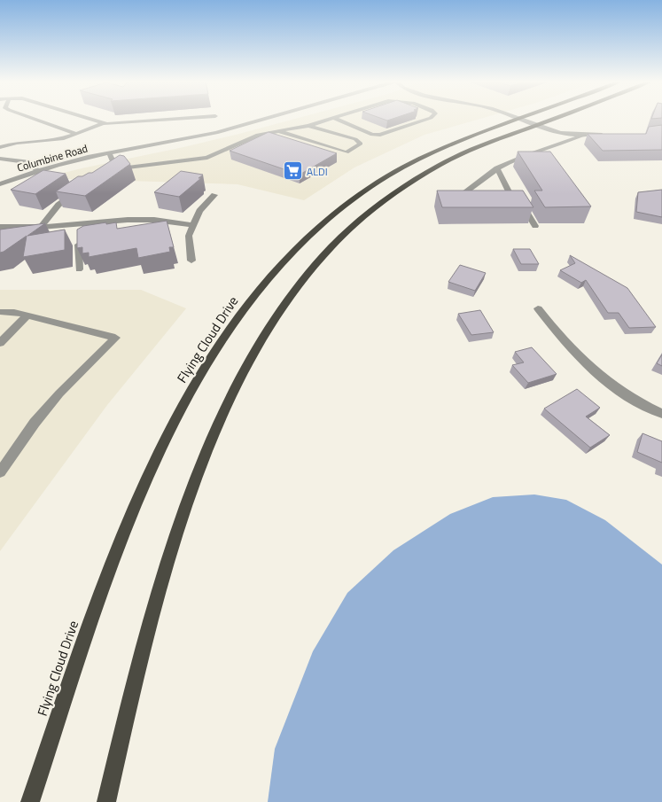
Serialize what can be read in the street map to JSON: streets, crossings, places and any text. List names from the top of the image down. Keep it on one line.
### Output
{"streets":{"main road":["Flying Cloud Drive"],"street":["Columbine Road"]},"places":{"supermarket":["ALDI"]}}
